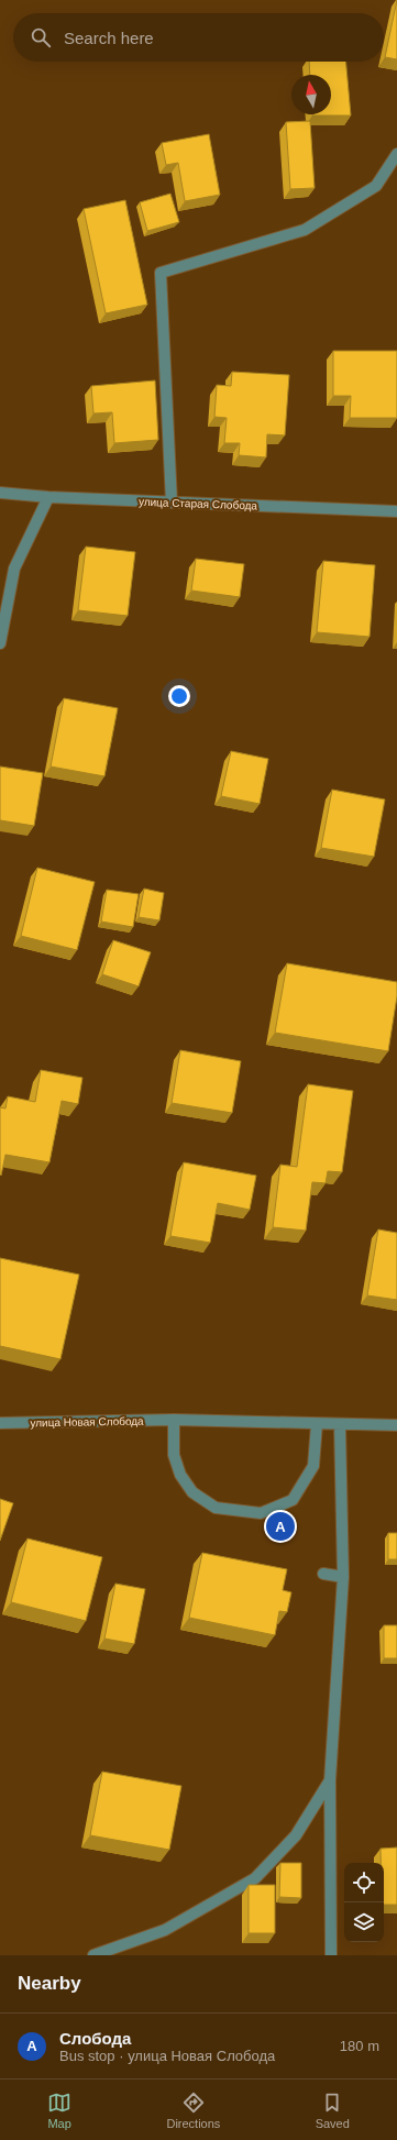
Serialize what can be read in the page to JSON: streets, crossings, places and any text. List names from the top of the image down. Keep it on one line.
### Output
{"streets":{"street":["улица Старая Слобода","улица Новая Слобода"]},"north":"top","page":{"search":"Search here","pins":"A","heading":"Nearby","list":[{"mark":"A","name":"Слобода","note":"Bus stop · улица Новая Слобода","value":"180 m"}],"nav":["Map","Directions","Saved"]}}
